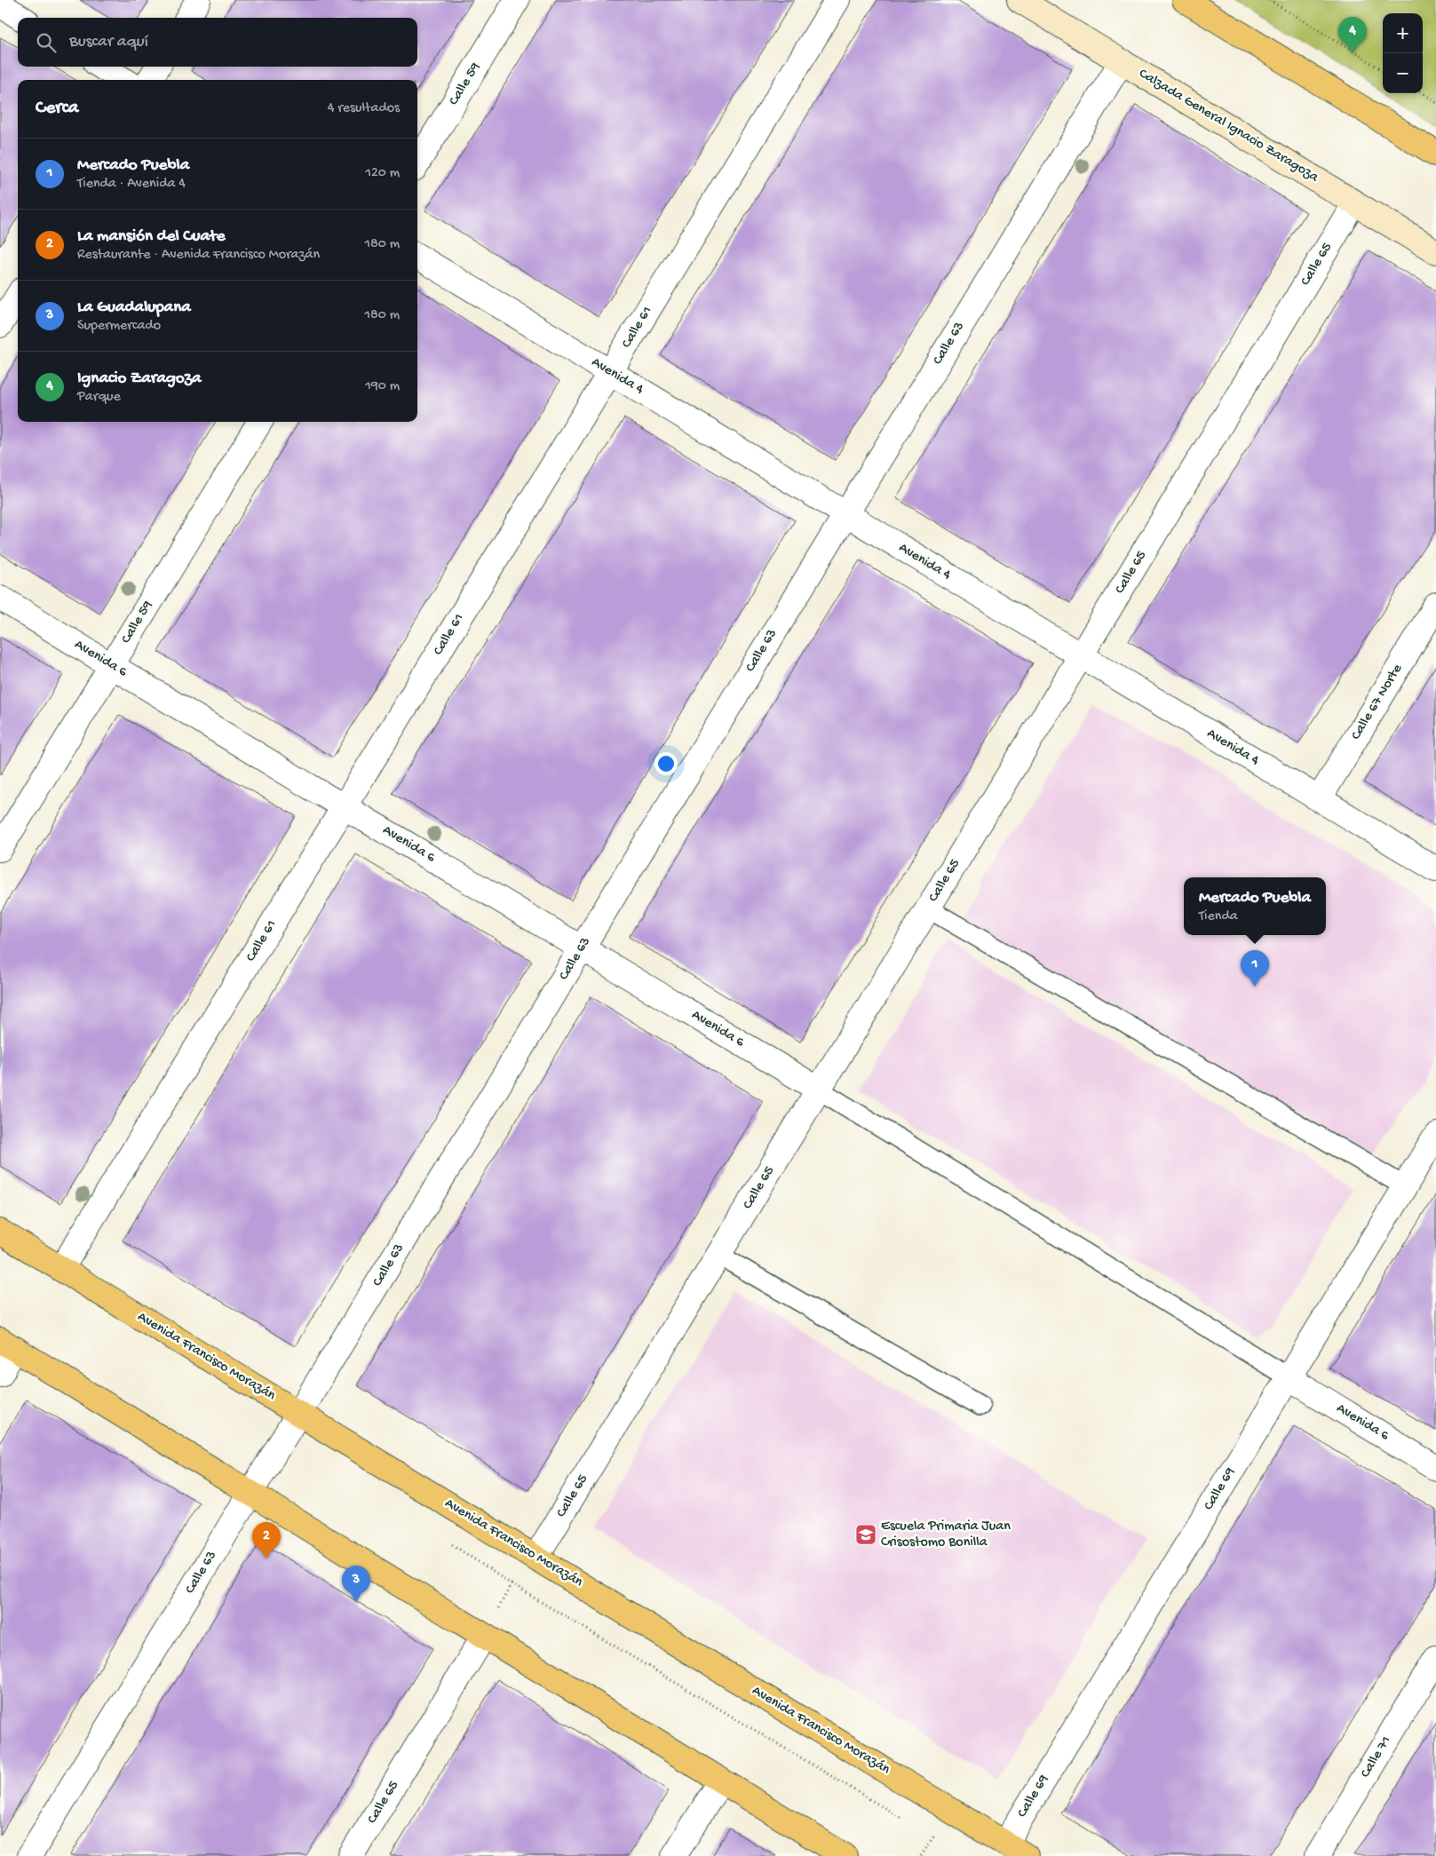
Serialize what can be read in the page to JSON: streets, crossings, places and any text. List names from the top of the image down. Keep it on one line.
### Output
{"streets":{"main road":["Calzada General Ignacio Zaragoza","Avenida Francisco Morazán"],"street":["Calle 59","Calle 65","Calle 61","Calle 63","Avenida 4","Avenida 6","Calle 67 Norte","Calle 69","Calle 71"]},"crossings":[["Calle 59","Avenida 6"],["Calzada General Ignacio Zaragoza","Calle 65"],["Calzada General Ignacio Zaragoza","Calle 63"],["Calle 65","Avenida 4"],["Calle 65","Avenida 6"],["Calle 65","Avenida Francisco Morazán"],["Calle 61","Avenida 4"],["Calle 61","Avenida 6"],["Calle 61","Avenida Francisco Morazán"],["Calle 63","Avenida 4"],["Calle 63","Avenida 6"],["Calle 63","Avenida Francisco Morazán"],["Avenida 4","Calle 67 Norte"],["Avenida 6","Calle 69"],["Avenida Francisco Morazán","Calle 69"]],"places":{"school or university":["Escuela Primaria Juan Crisostomo Bonilla"]},"page":{"map_buttons":["+","−"],"pins":["4","1","2","3"],"search":"Buscar aquí","heading":["Cerca","4 resultados"],"list":[{"mark":"1","name":"Mercado Puebla","note":"Tienda · Avenida 4","value":"120 m"},{"mark":"2","name":"La mansión del Cuate","note":"Restaurante · Avenida Francisco Morazán","value":"180 m"},{"mark":"3","name":"La Guadalupana","note":"Supermercado","value":"180 m"},{"mark":"4","name":"Ignacio Zaragoza","note":"Parque","value":"190 m"}],"popup":["Mercado Puebla","Tienda"]}}
